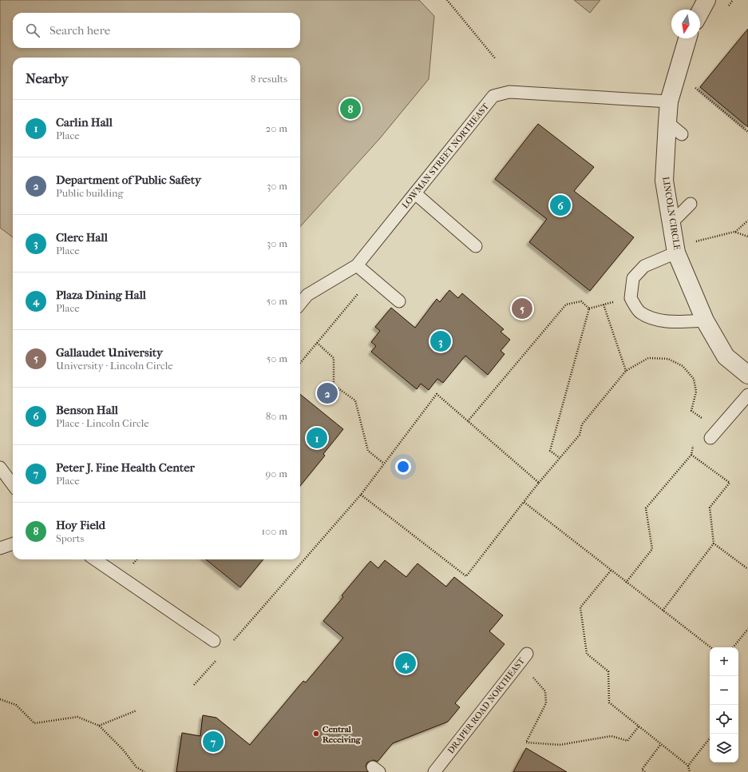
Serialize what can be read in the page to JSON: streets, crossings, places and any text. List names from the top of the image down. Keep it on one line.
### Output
{"streets":{"street":["LINCOLN CIRCLE"],"lane":["LOWMAN STREET NORTHEAST","DRAPER ROAD NORTHEAST"]},"crossings":[["LOWMAN STREET NORTHEAST","LINCOLN CIRCLE"]],"places":["Central Receiving"],"north":"bottom","page":{"search":"Search here","heading":["Nearby","8 results"],"pins":["8","6","5","3","2","1","4","7"],"list":[{"mark":"1","name":"Carlin Hall","note":"Place","value":"20 m"},{"mark":"2","name":"Department of Public Safety","note":"Public building","value":"30 m"},{"mark":"3","name":"Clerc Hall","note":"Place","value":"30 m"},{"mark":"4","name":"Plaza Dining Hall","note":"Place","value":"50 m"},{"mark":"5","name":"Gallaudet University","note":"University · Lincoln Circle","value":"50 m"},{"mark":"6","name":"Benson Hall","note":"Place · Lincoln Circle","value":"80 m"},{"mark":"7","name":"Peter J. Fine Health Center","note":"Place","value":"90 m"},{"mark":"8","name":"Hoy Field","note":"Sports","value":"100 m"}],"map_buttons":["+","−"]}}
